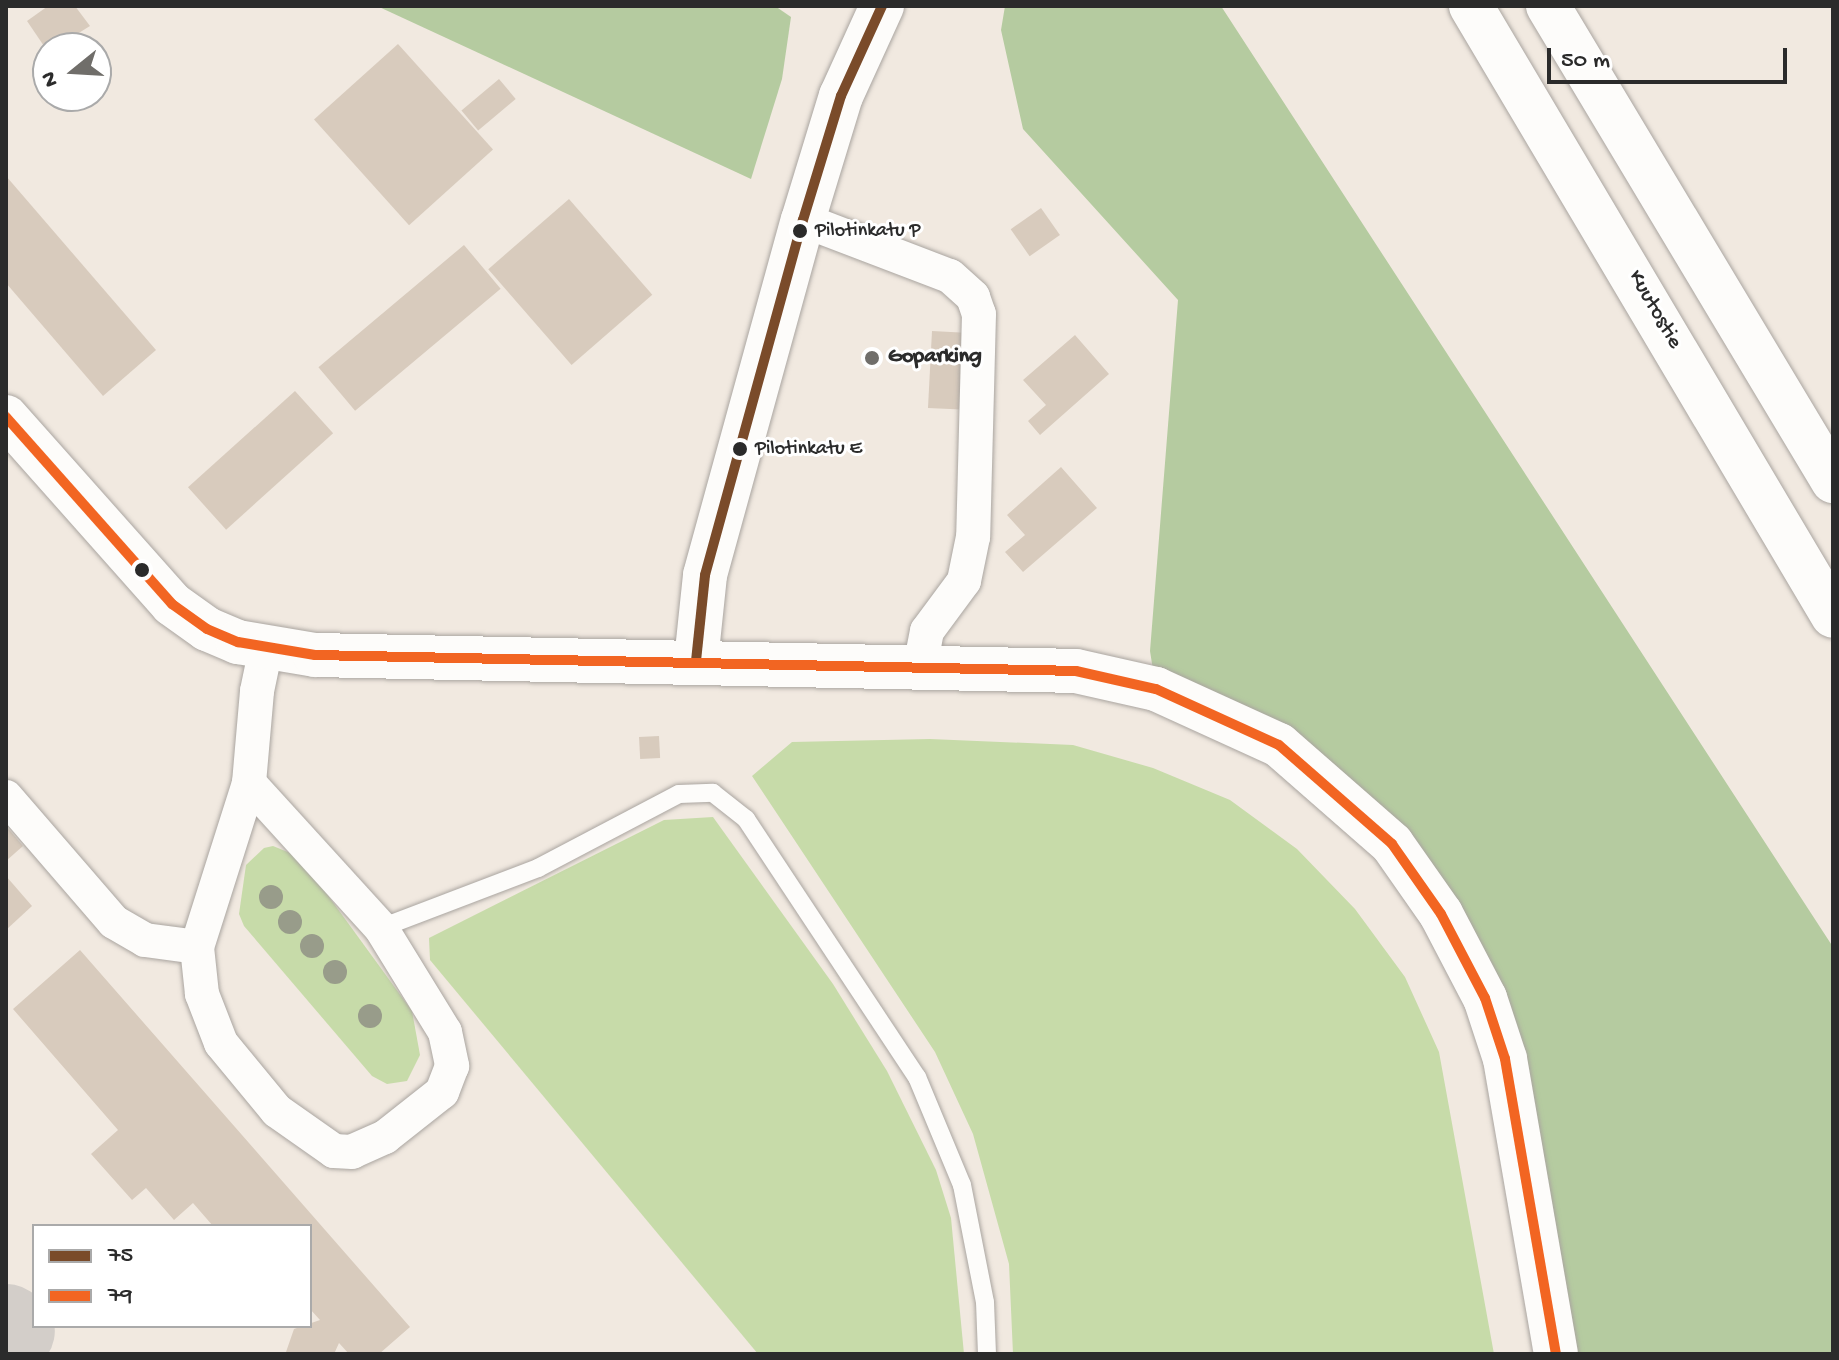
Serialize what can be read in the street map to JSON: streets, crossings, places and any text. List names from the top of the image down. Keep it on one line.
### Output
{"streets":{"main road":["Kuutostie"]},"places":["Pilotinkatu P","Goparking","Pilotinkatu E"],"lines":["transit line 75","transit line 79"],"legend":["75","79"],"scale_bar":"50 m","north":"left"}
